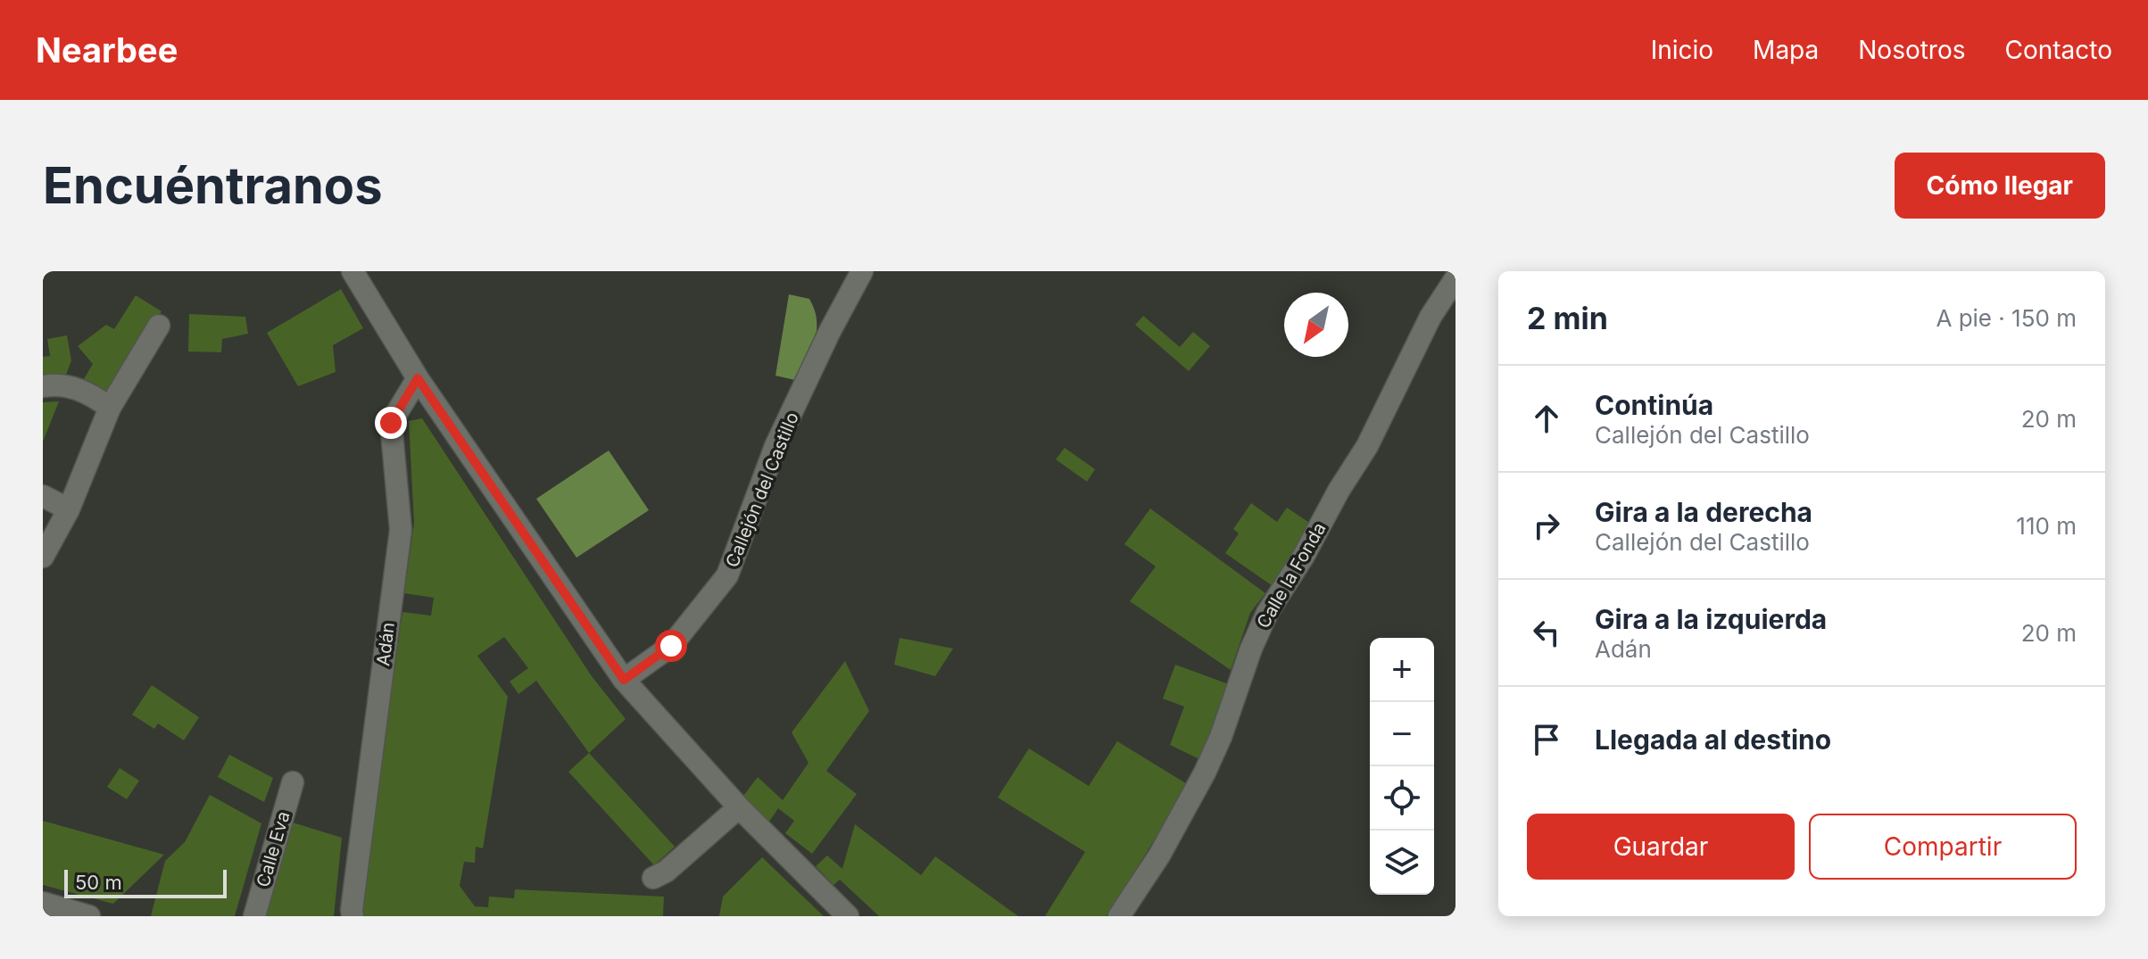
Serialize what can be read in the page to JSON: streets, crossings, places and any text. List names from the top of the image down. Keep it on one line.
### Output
{"streets":{"street":["Callejón del Castillo","Calle la Fonda","Adán","Calle Eva"]},"scale_bar":"50 m","north":"bottom left","page":{"header":"Nearbee","nav":["Inicio","Mapa","Nosotros","Contacto"],"buttons":["Cómo llegar",["Guardar","Compartir"]],"title":"Encuéntranos","heading":["2 min","A pie · 150 m"],"list":[["Continúa","Callejón del Castillo","20 m"],["Gira a la derecha","Callejón del Castillo","110 m"],["Gira a la izquierda","Adán","20 m"],"Llegada al destino"],"map_buttons":["+","−"],"scale":"50 m"}}
